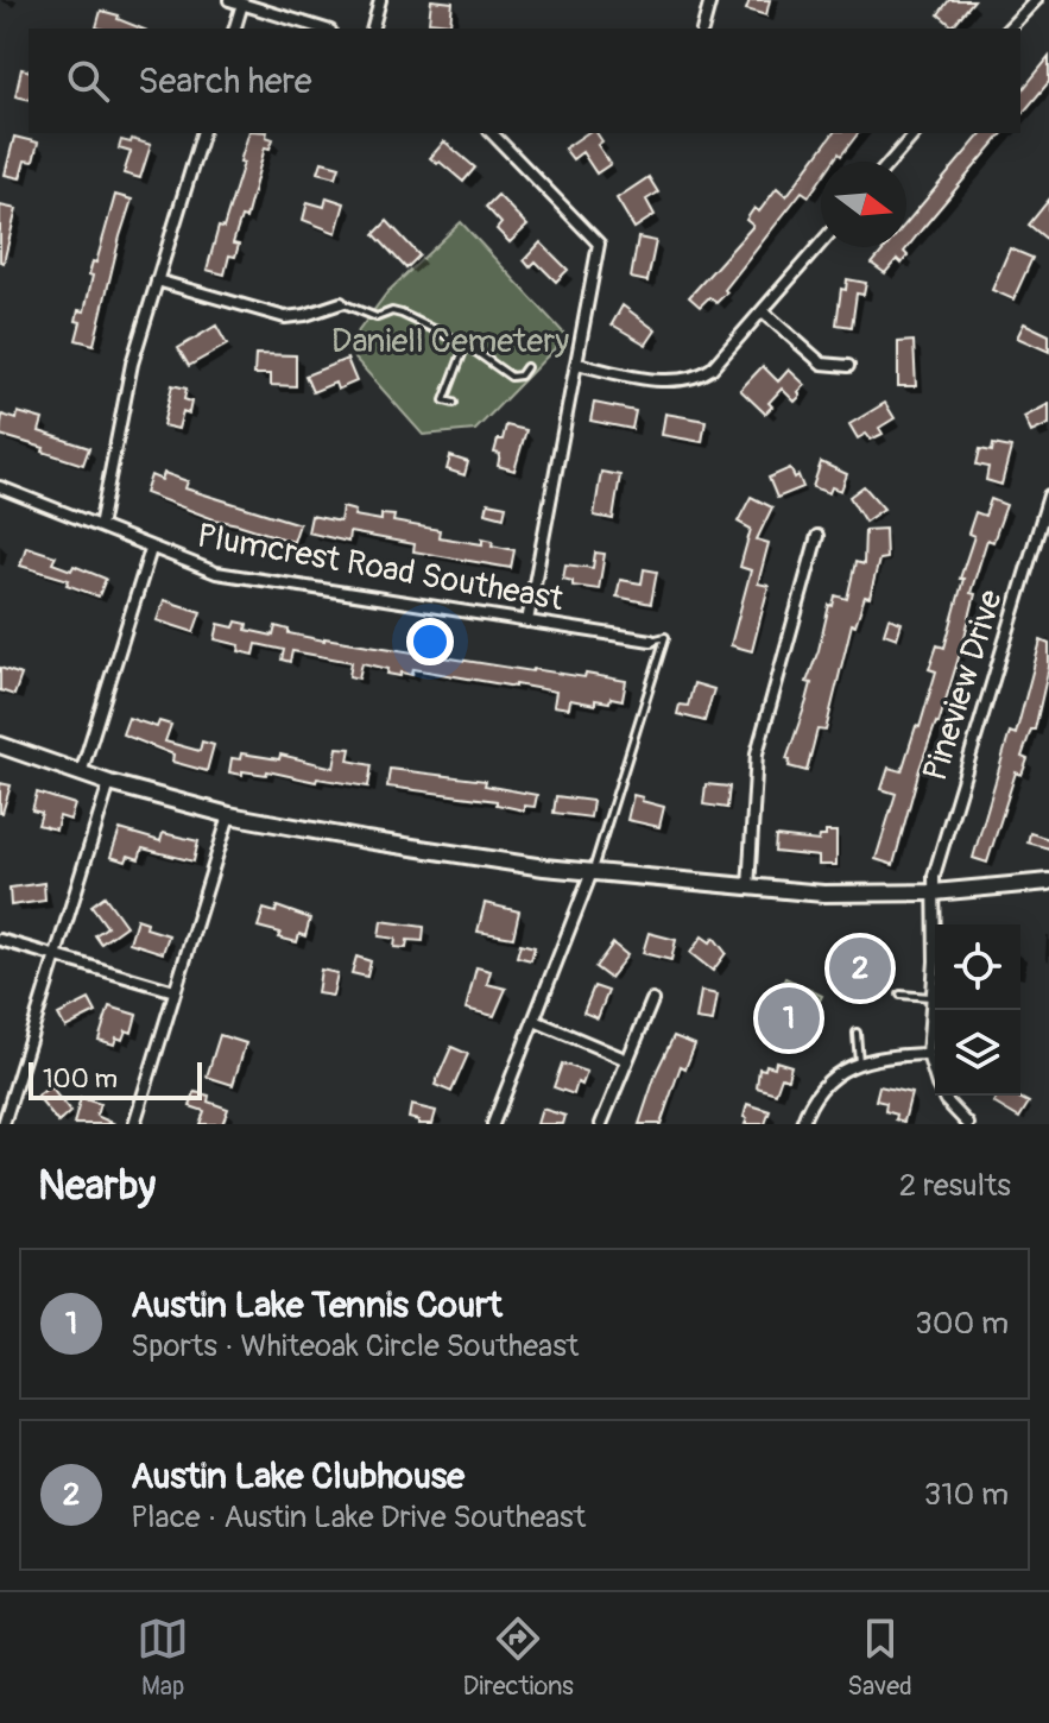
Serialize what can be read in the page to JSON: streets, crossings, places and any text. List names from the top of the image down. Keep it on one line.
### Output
{"streets":{"street":["Plumcrest Road Southeast","Pineview Drive"]},"parks":["Daniell Cemetery"],"scale_bar":"100 m","north":"right","page":{"search":"Search here","pins":["2","1"],"scale":"100 m","heading":["Nearby","2 results"],"list":[{"mark":"1","name":"Austin Lake Tennis Court","note":"Sports · Whiteoak Circle Southeast","value":"300 m"},{"mark":"2","name":"Austin Lake Clubhouse","note":"Place · Austin Lake Drive Southeast","value":"310 m"}],"nav":["Map","Directions","Saved"]}}
